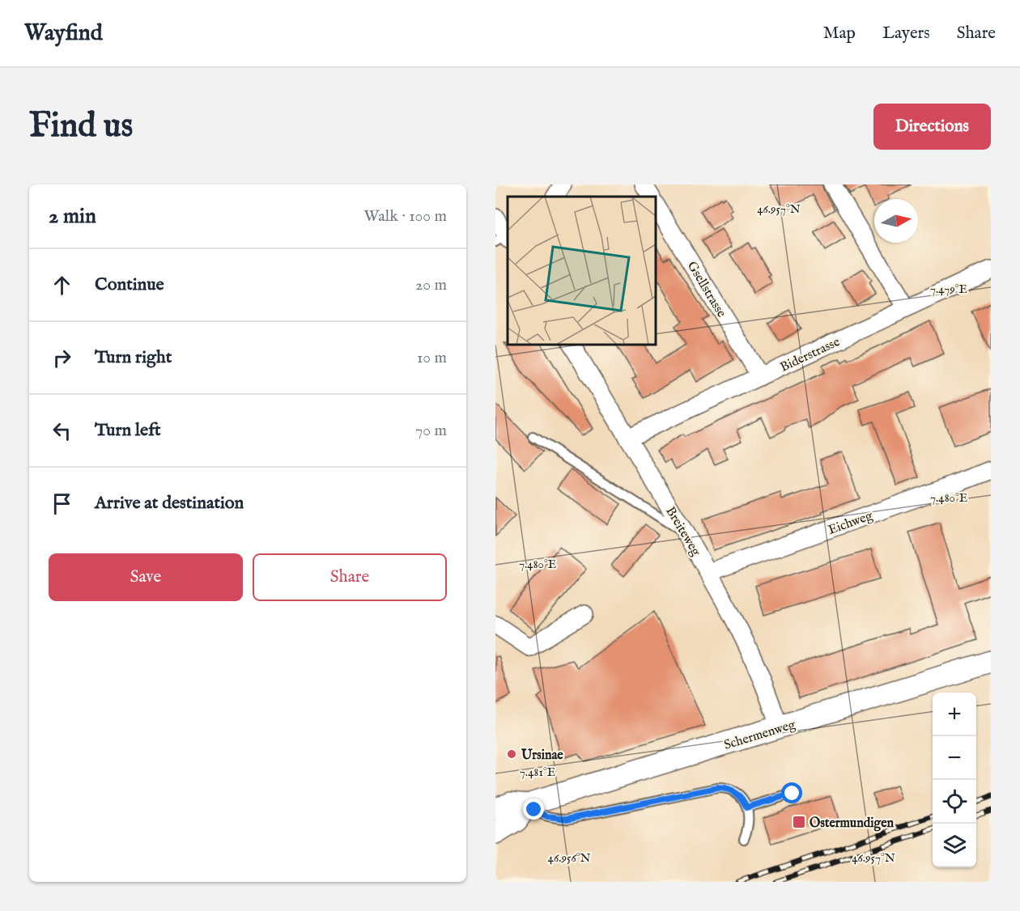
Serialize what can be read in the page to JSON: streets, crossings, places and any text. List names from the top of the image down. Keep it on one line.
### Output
{"streets":{"street":["Gsellstrasse","Biderstrasse","Eichweg","Breiteweg","Schermenweg"]},"crossings":[["Gsellstrasse","Biderstrasse"],["Biderstrasse","Breiteweg"],["Eichweg","Breiteweg"],["Breiteweg","Schermenweg"]],"places":{"other":["Ursinae"],"transit":["Ostermundigen"]},"north":"right","page":{"header":"Wayfind","nav":["Map","Layers","Share"],"buttons":["Directions",["Save","Share"]],"title":"Find us","heading":["2 min","Walk · 100 m"],"list":[["Continue","20 m"],["Turn right","10 m"],["Turn left","70 m"],"Arrive at destination"],"map_buttons":["+","−"]},"coordinates":["46.957°N","7.479°E","7.480°E","7.481°E","46.956°N"]}
